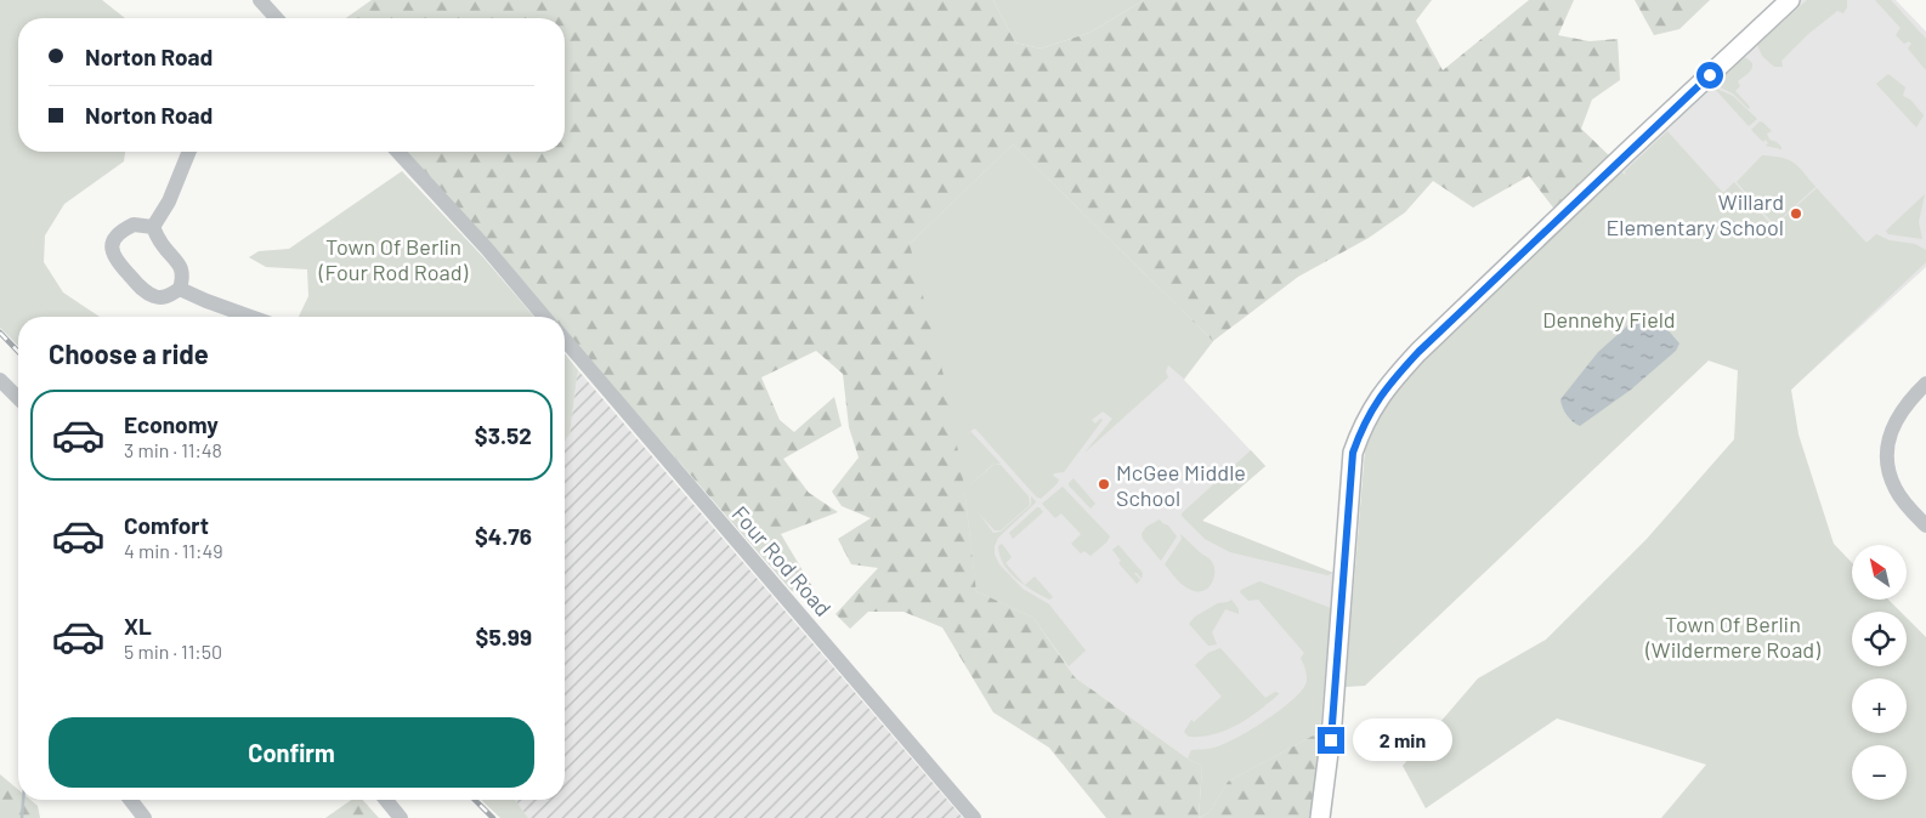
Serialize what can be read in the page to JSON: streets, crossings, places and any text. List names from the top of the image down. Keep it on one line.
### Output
{"streets":{"street":["Four Rod Road"]},"parks":["Town Of Berlin (Four Rod Road)","Dennehy Field","Town Of Berlin (Wildermere Road)"],"places":["Willard Elementary School","McGee Middle School"],"north":"top left","page":{"banner":["Norton Road","Norton Road"],"heading":"Choose a ride","list":[{"name":"Economy","note":"3 min · 11:48","value":"$3.52"},{"name":"Comfort","note":"4 min · 11:49","value":"$4.76"},{"name":"XL","note":"5 min · 11:50","value":"$5.99"}],"map_buttons":["+","−"],"buttons":"Confirm","bubble":"2 min"}}
